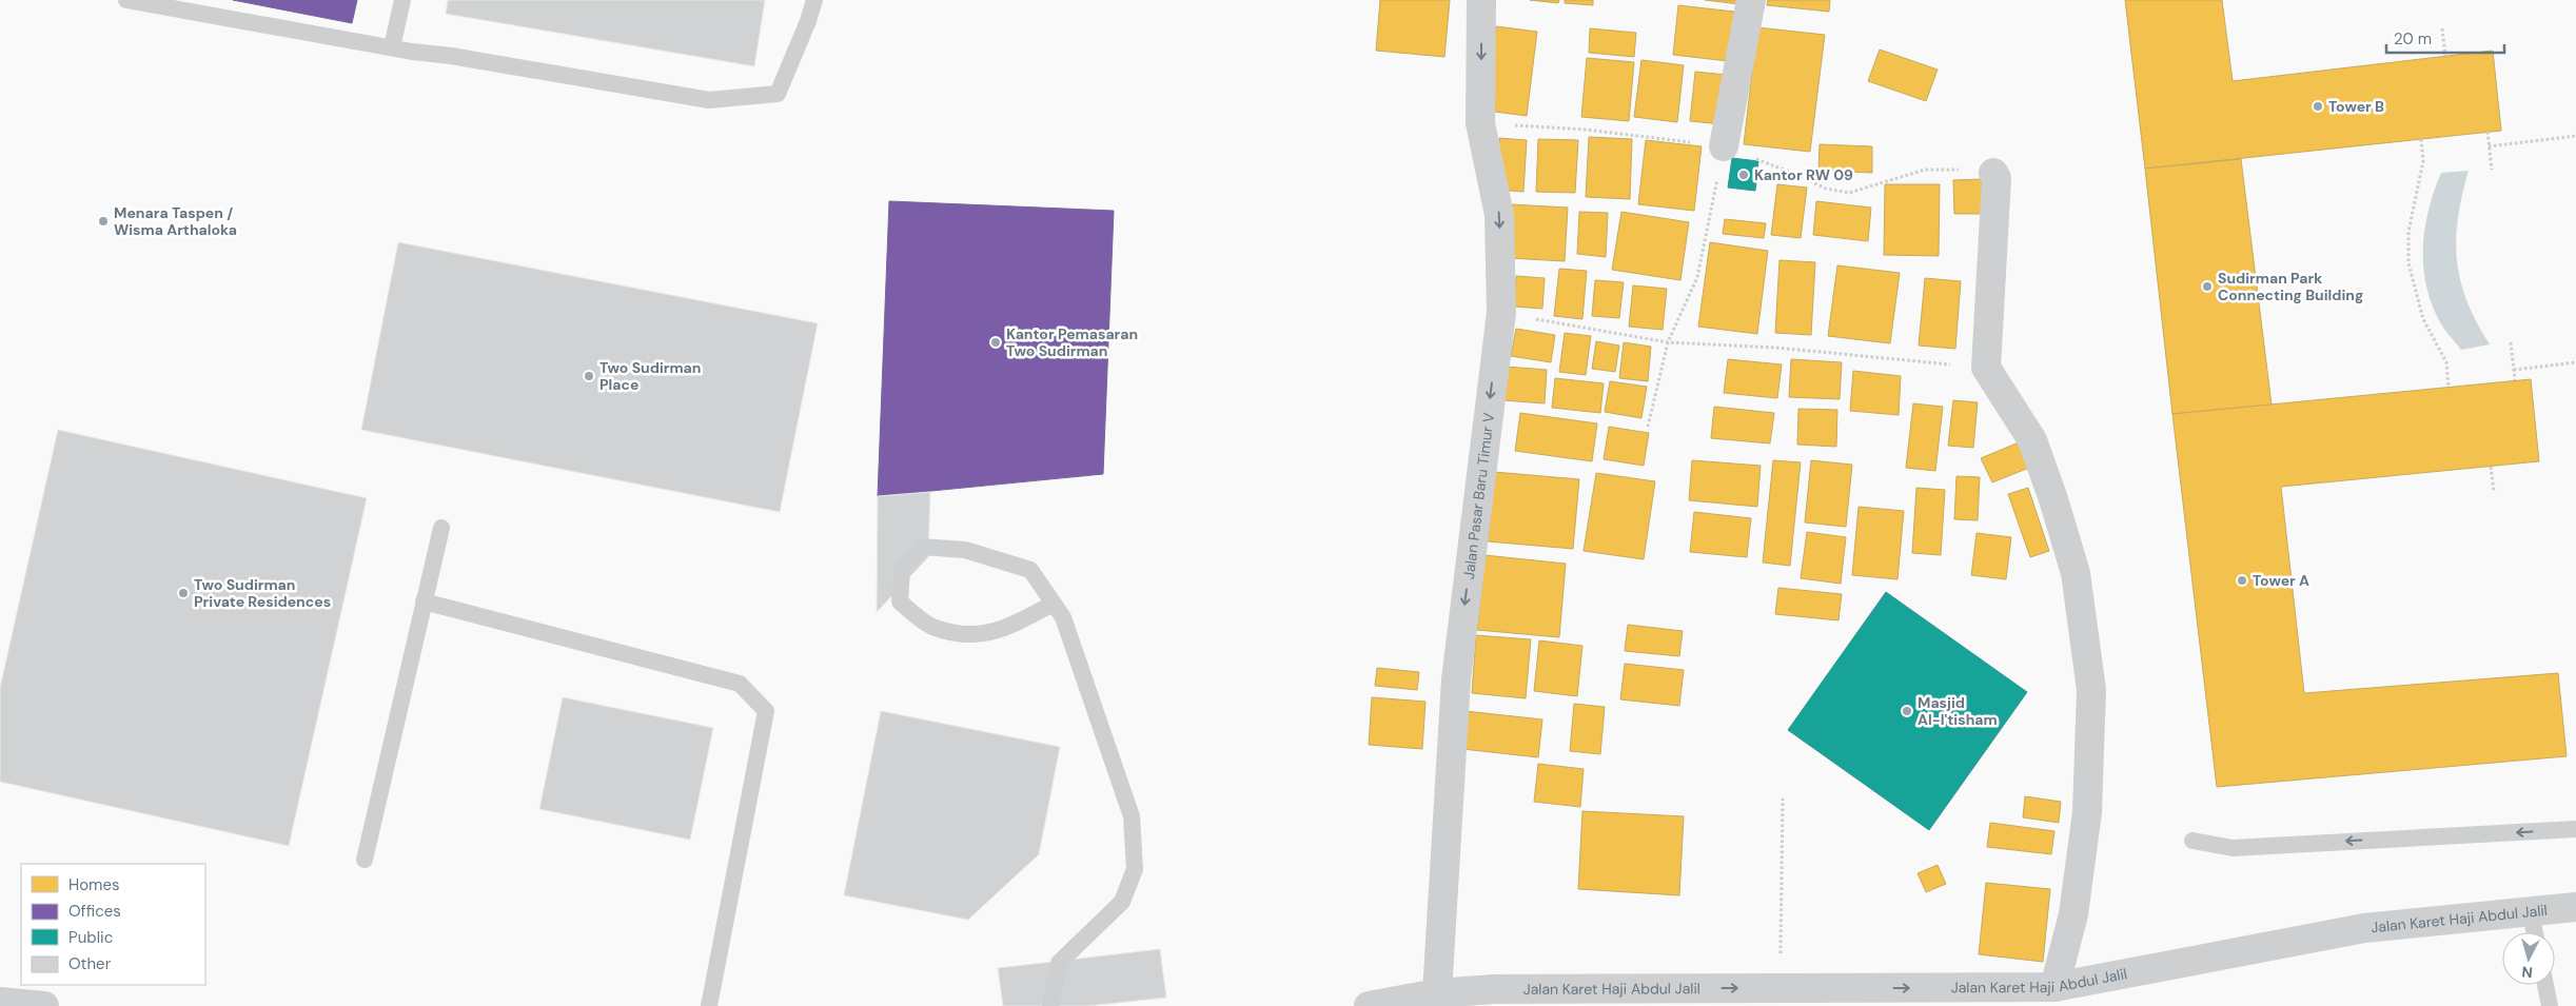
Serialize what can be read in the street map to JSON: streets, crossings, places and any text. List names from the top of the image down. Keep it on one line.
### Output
{"streets":{"street":["Jalan Pasar Baru Timur V","Jalan Karet Haji Abdul Jalil"]},"crossings":[["Jalan Pasar Baru Timur V","Jalan Karet Haji Abdul Jalil"]],"one_way":["Jalan Pasar Baru Timur V","Jalan Karet Haji Abdul Jalil"],"places":["Tower B","Kantor RW 09","Menara Taspen / Wisma Arthaloka","Sudirman Park Connecting Building","Kantor Pemasaran Two Sudirman","Two Sudirman Place","Tower A","Two Sudirman Private Residences","Masjid Al-I'tisham"],"legend":["Homes","Offices","Public","Other"],"scale_bar":"20 m","north":"bottom"}
